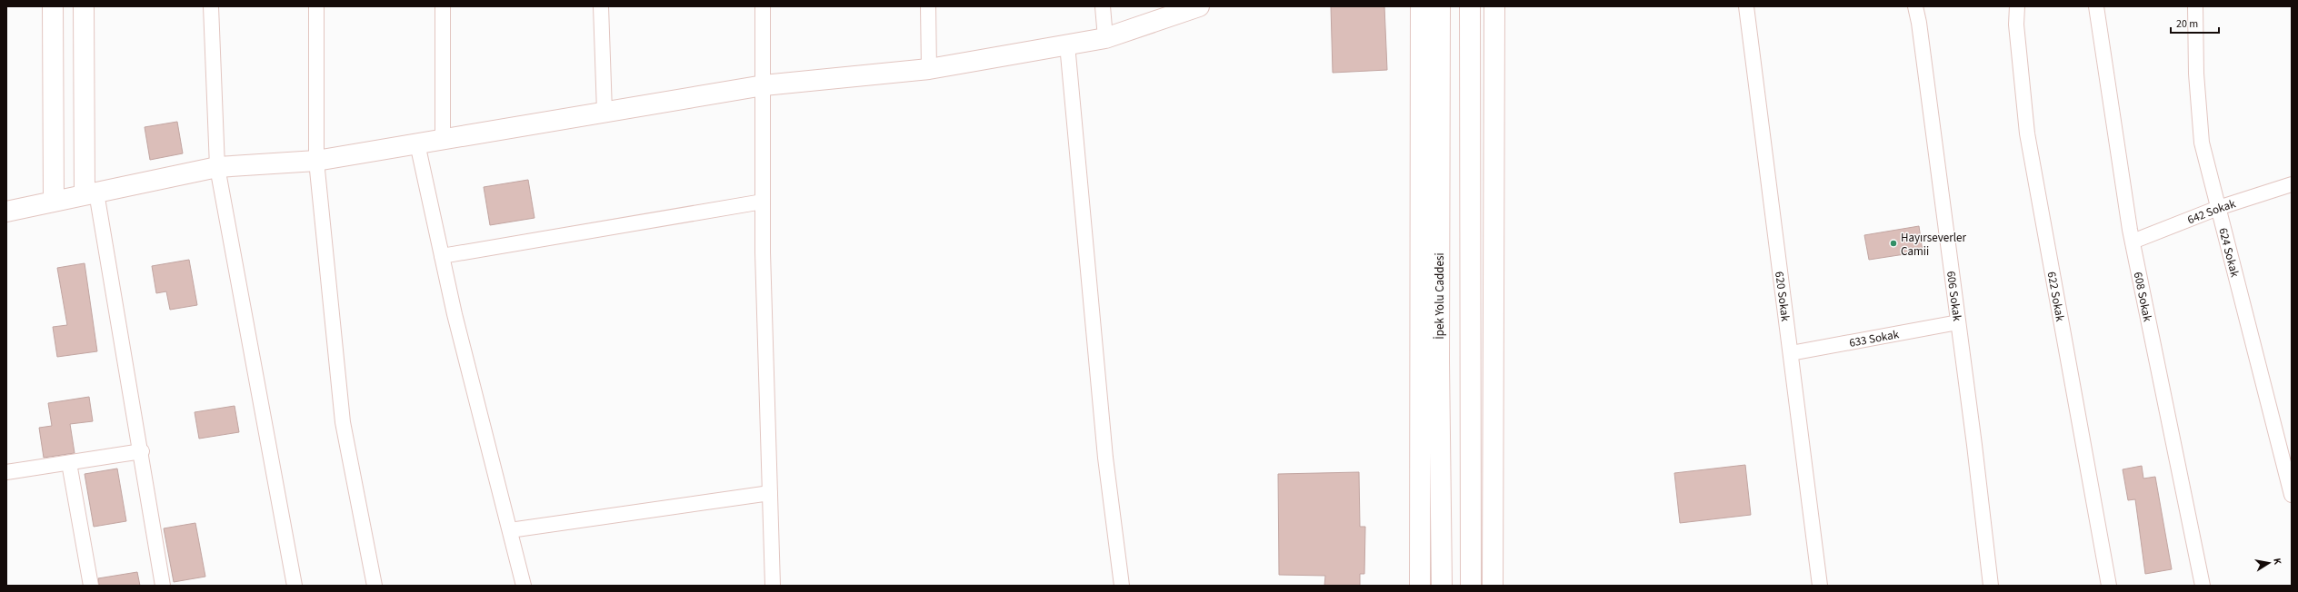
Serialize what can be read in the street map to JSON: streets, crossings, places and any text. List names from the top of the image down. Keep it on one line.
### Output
{"streets":{"main road":["İpek Yolu Caddesi"],"street":["642 Sokak","624 Sokak","620 Sokak","606 Sokak","622 Sokak","608 Sokak","633 Sokak"]},"crossings":[["642 Sokak","624 Sokak"],["642 Sokak","608 Sokak"],["620 Sokak","633 Sokak"],["606 Sokak","633 Sokak"]],"places":["Hayırseverler Camii"],"scale_bar":"20 m","north":"right"}
